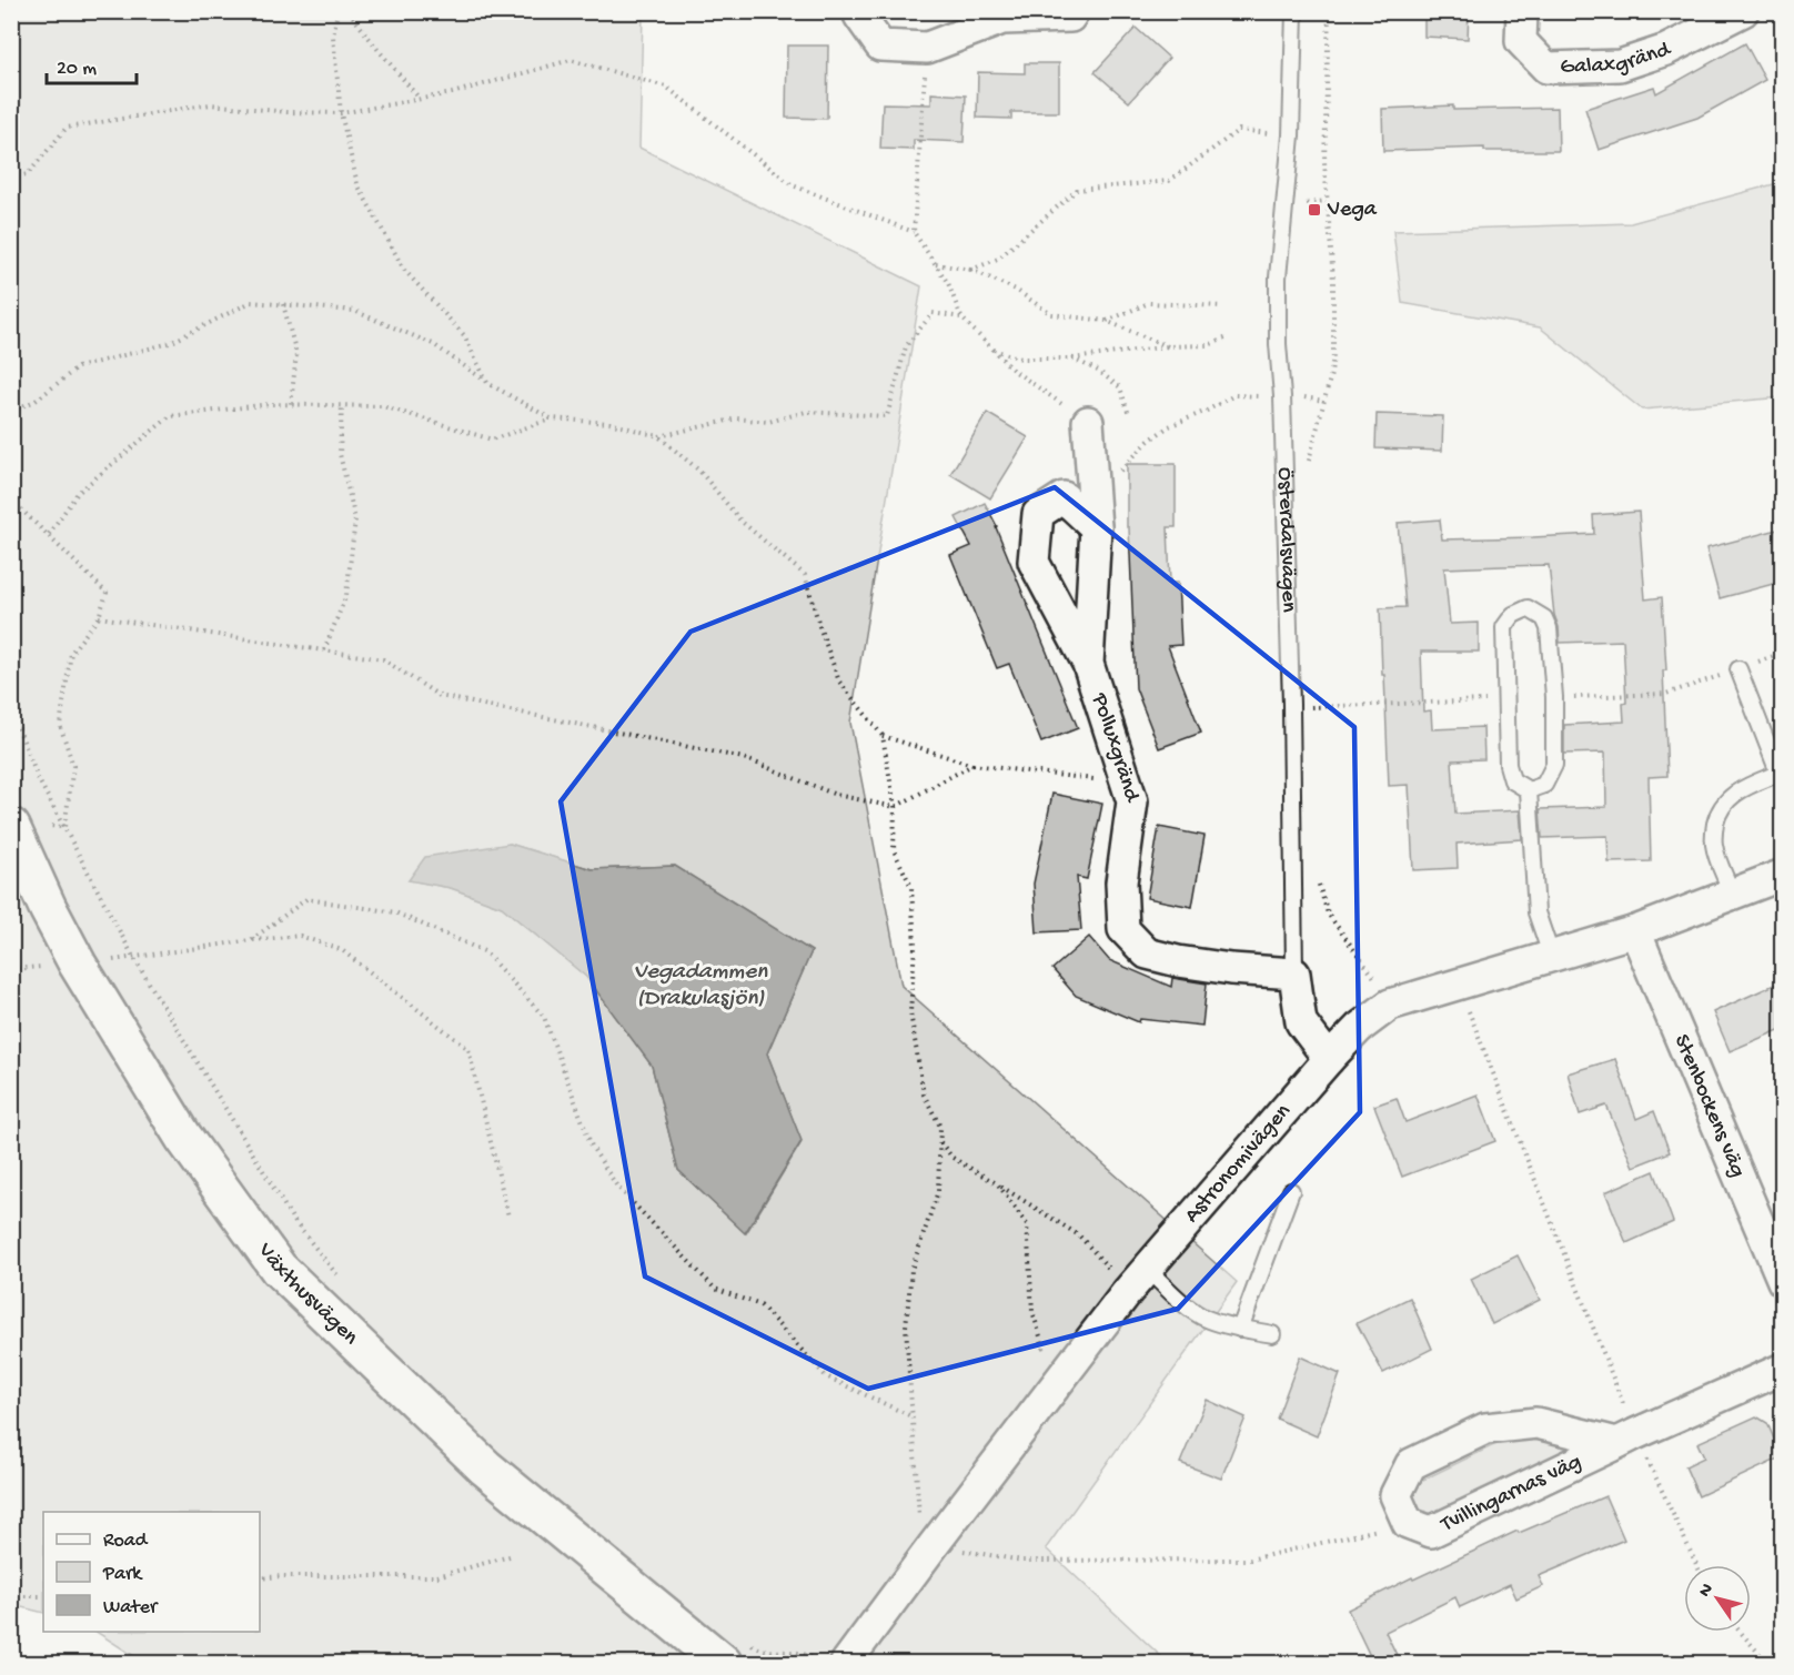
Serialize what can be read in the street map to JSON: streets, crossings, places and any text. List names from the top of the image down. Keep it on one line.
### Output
{"streets":{"street":["Galaxgränd","Österdalsvägen","Polluxgränd","Stenbockens väg","Astronomivägen","Växthusvägen","Tvillingarnas väg"]},"crossings":[["Österdalsvägen","Polluxgränd"],["Österdalsvägen","Astronomivägen"],["Stenbockens väg","Astronomivägen"]],"water":["Vegadammen (Drakulasjön)"],"places":{"transit":["Vega"]},"legend":["Road","Park","Water"],"scale_bar":"20 m","north":"top left"}
